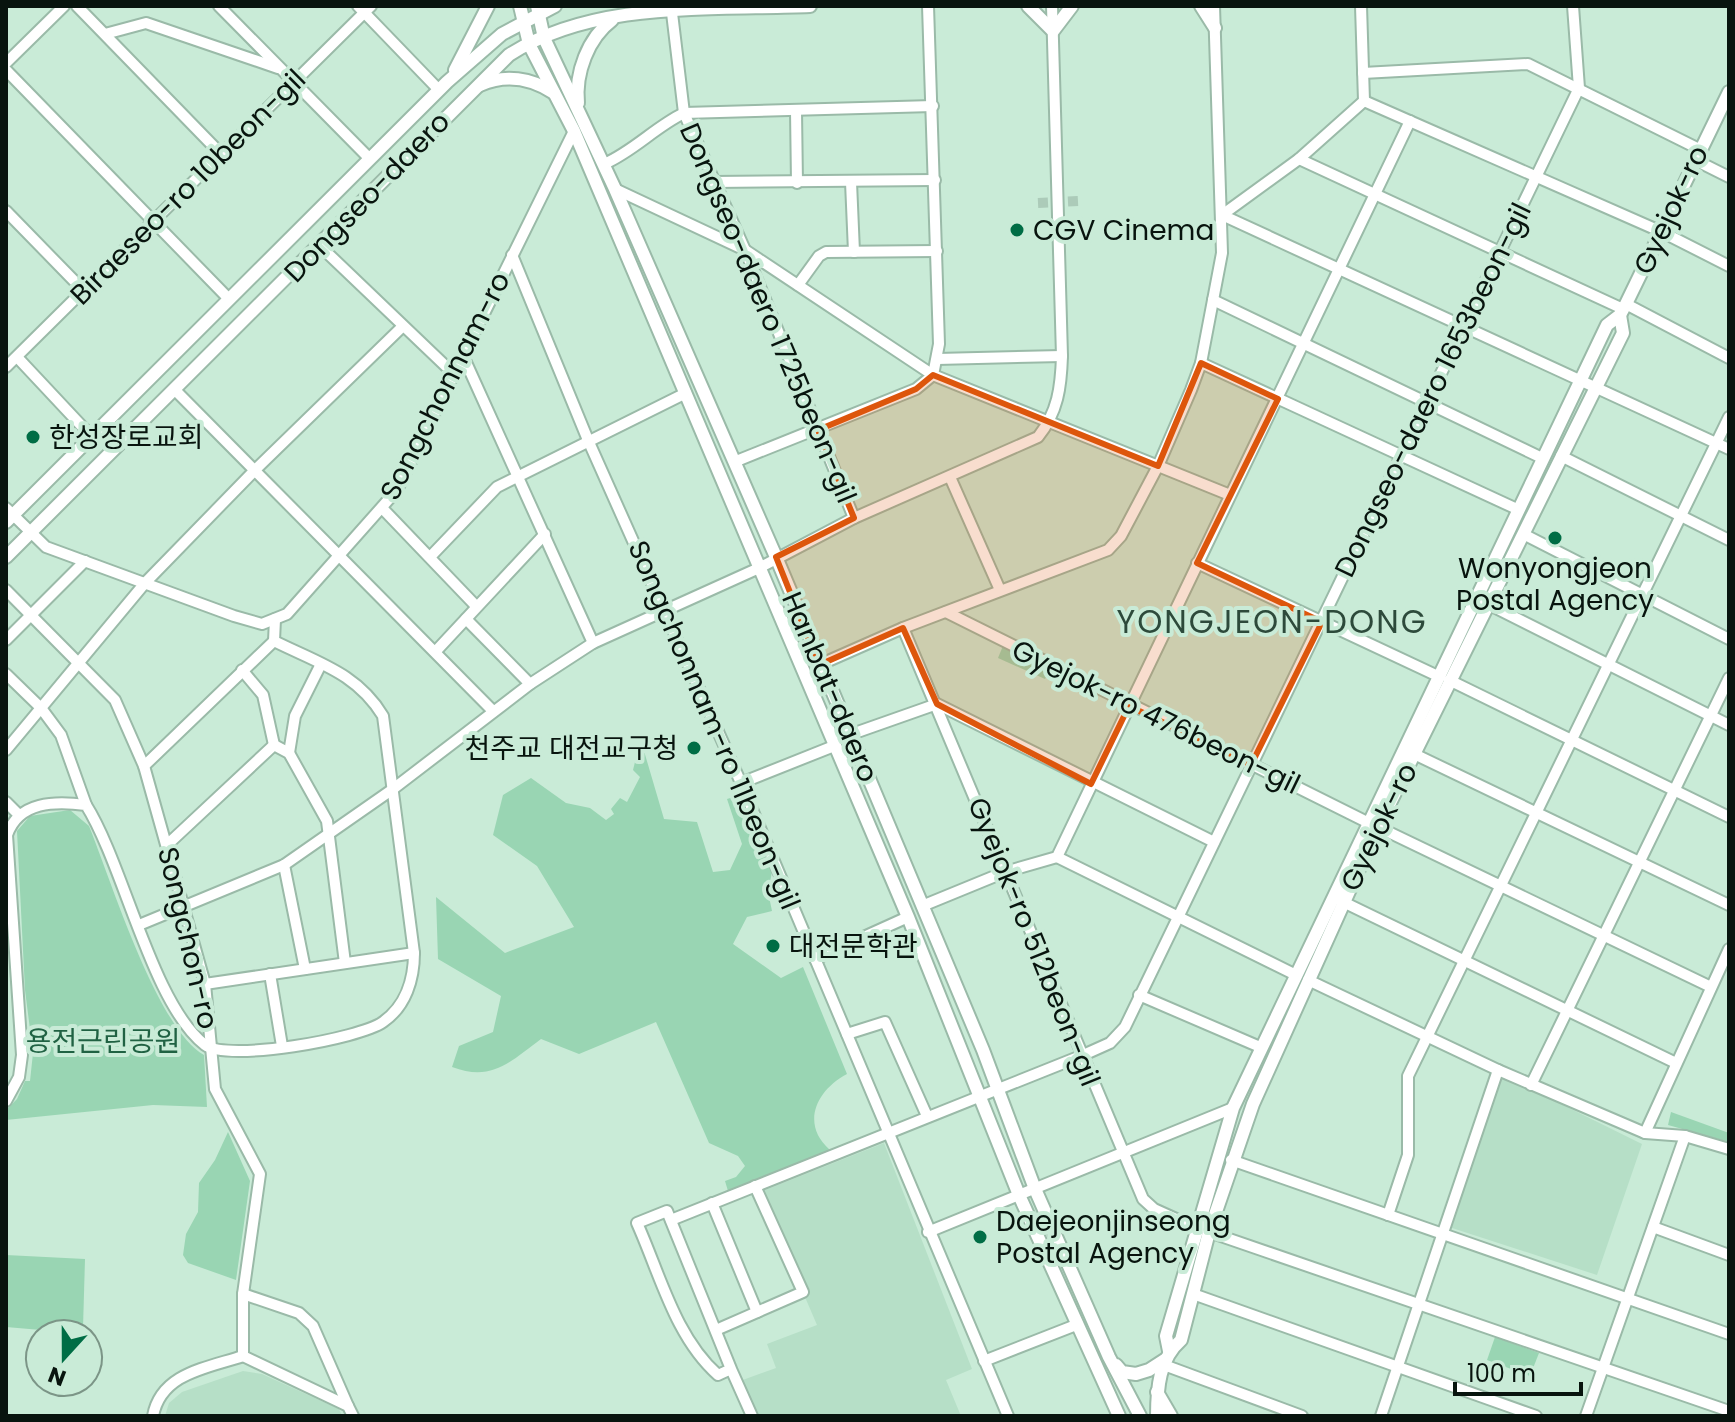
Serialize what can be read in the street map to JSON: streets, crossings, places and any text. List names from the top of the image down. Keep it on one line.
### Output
{"streets":{"main road":["Dongseo-daero","Gyejok-ro","Hanbat-daero"],"street":["Biraeseo-ro 10beon-gil","Dongseo-daero 1725beon-gil","Songchonnam-ro","Dongseo-daero 1653beon-gil","Gyejok-ro 476beon-gil","Songchonnam-ro 11beon-gil","Songchon-ro","Gyejok-ro 512beon-gil"]},"crossings":[["Dongseo-daero","Dongseo-daero 1725beon-gil"],["Dongseo-daero","Hanbat-daero"],["Gyejok-ro","Gyejok-ro 476beon-gil"],["Gyejok-ro","Gyejok-ro 512beon-gil"],["Songchonnam-ro","Hanbat-daero"],["Songchonnam-ro","Songchonnam-ro 11beon-gil"],["Dongseo-daero 1653beon-gil","Hanbat-daero"],["Dongseo-daero 1653beon-gil","Gyejok-ro 476beon-gil"],["Dongseo-daero 1653beon-gil","Songchonnam-ro 11beon-gil"],["Dongseo-daero 1653beon-gil","Gyejok-ro 512beon-gil"]],"districts":["YONGJEON-DONG"],"parks":["용전근린공원"],"places":["CGV Cinema","한성장로교회","Wonyongjeon Postal Agency","천주교 대전교구청","대전문학관","Daejeonjinseong Postal Agency"],"scale_bar":"100 m","north":"bottom"}
